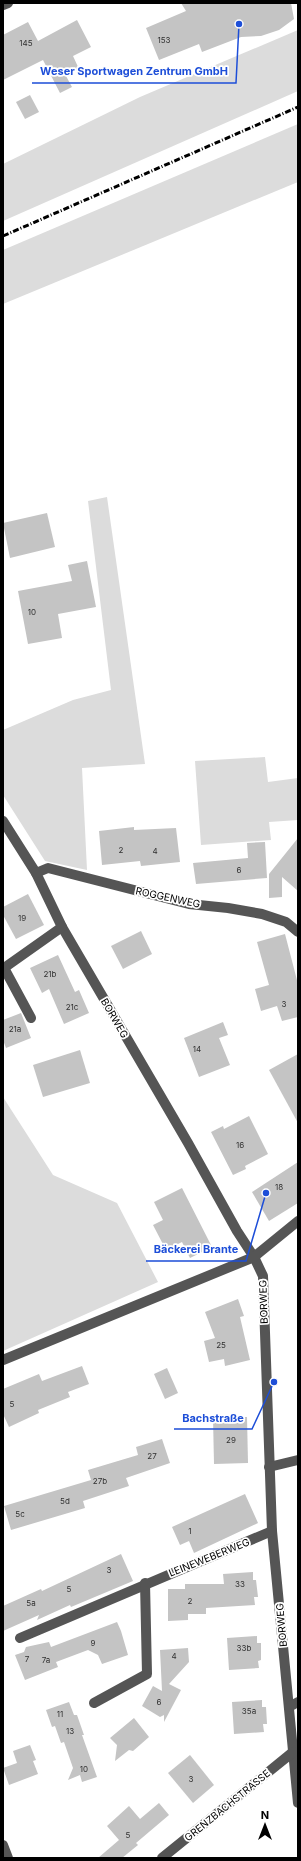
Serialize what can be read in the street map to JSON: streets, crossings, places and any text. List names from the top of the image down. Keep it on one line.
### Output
{"streets":{"street":["ROGGENWEG","BORWEG","LEINEWEBERWEG","GRENZBACHSTRASSE"]},"crossings":[["ROGGENWEG","BORWEG"],["BORWEG","LEINEWEBERWEG"],["BORWEG","GRENZBACHSTRASSE"]],"places":["Weser Sportwagen Zentrum GmbH","Bäckerei Brante","Bachstraße"],"house_numbers":["153","145","10","2","4","6","19","21b","3","21c","21a","14","16","18","25","5","29","27","27b","5d","5c","1","3","33","5","2","5a","9","33b","4","7","7a","6","35a","11","13","10","3","5"],"north":"top"}
